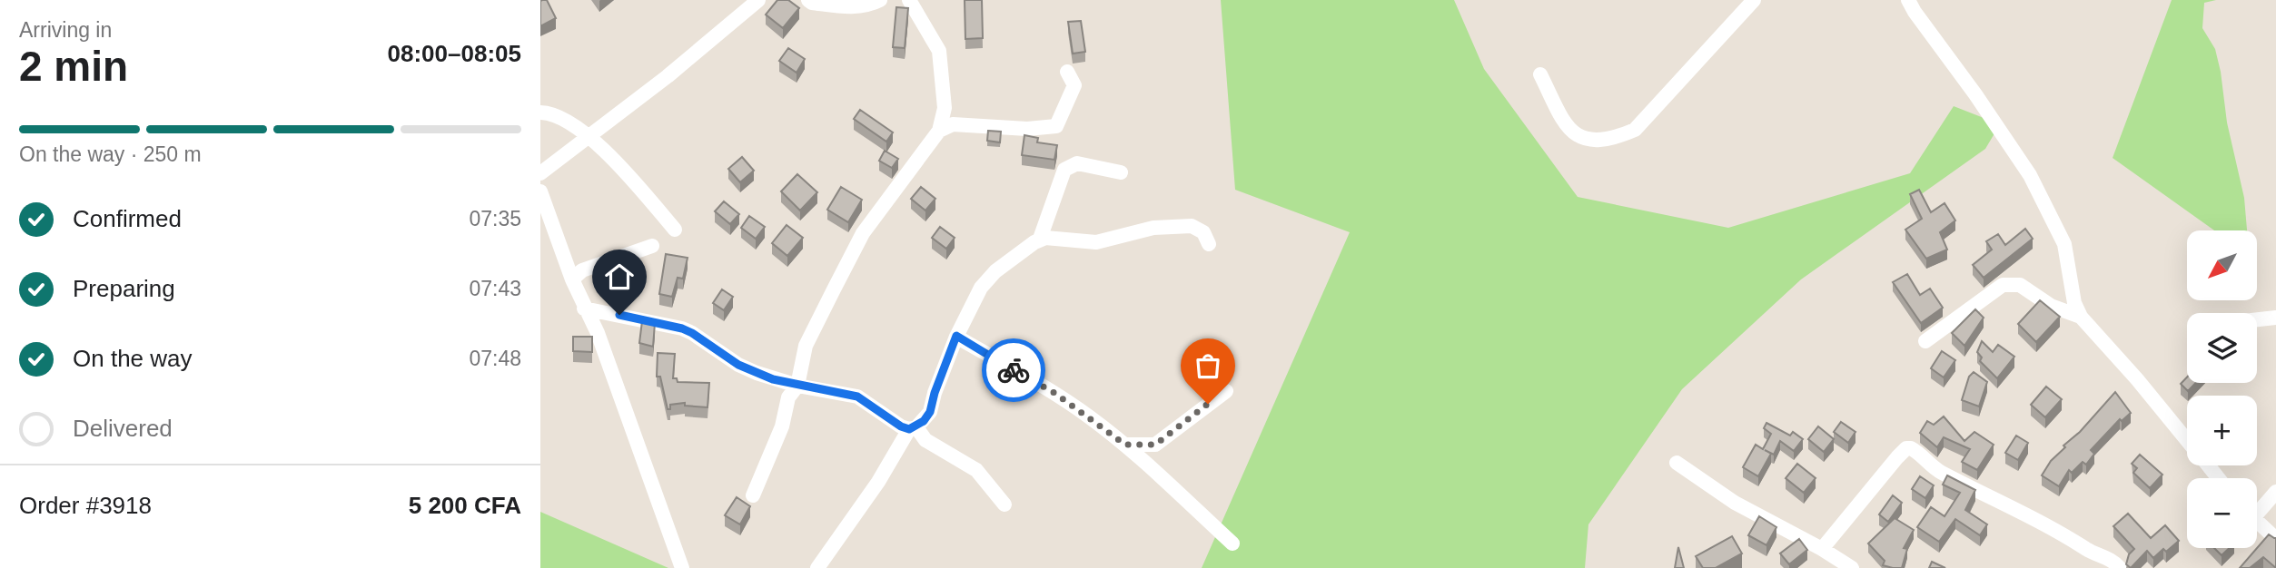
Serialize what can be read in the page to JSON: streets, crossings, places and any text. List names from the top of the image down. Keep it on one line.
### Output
{"north":"bottom left","page":{"heading":["2 min","Arriving in","08:00–08:05"],"panel":["Order #3918","5 200 CFA"],"bar":"On the way · 250 m","list":[["Confirmed","07:35"],["Preparing","07:43"],["On the way","07:48"],"Delivered"],"map_buttons":["+","−"]}}
